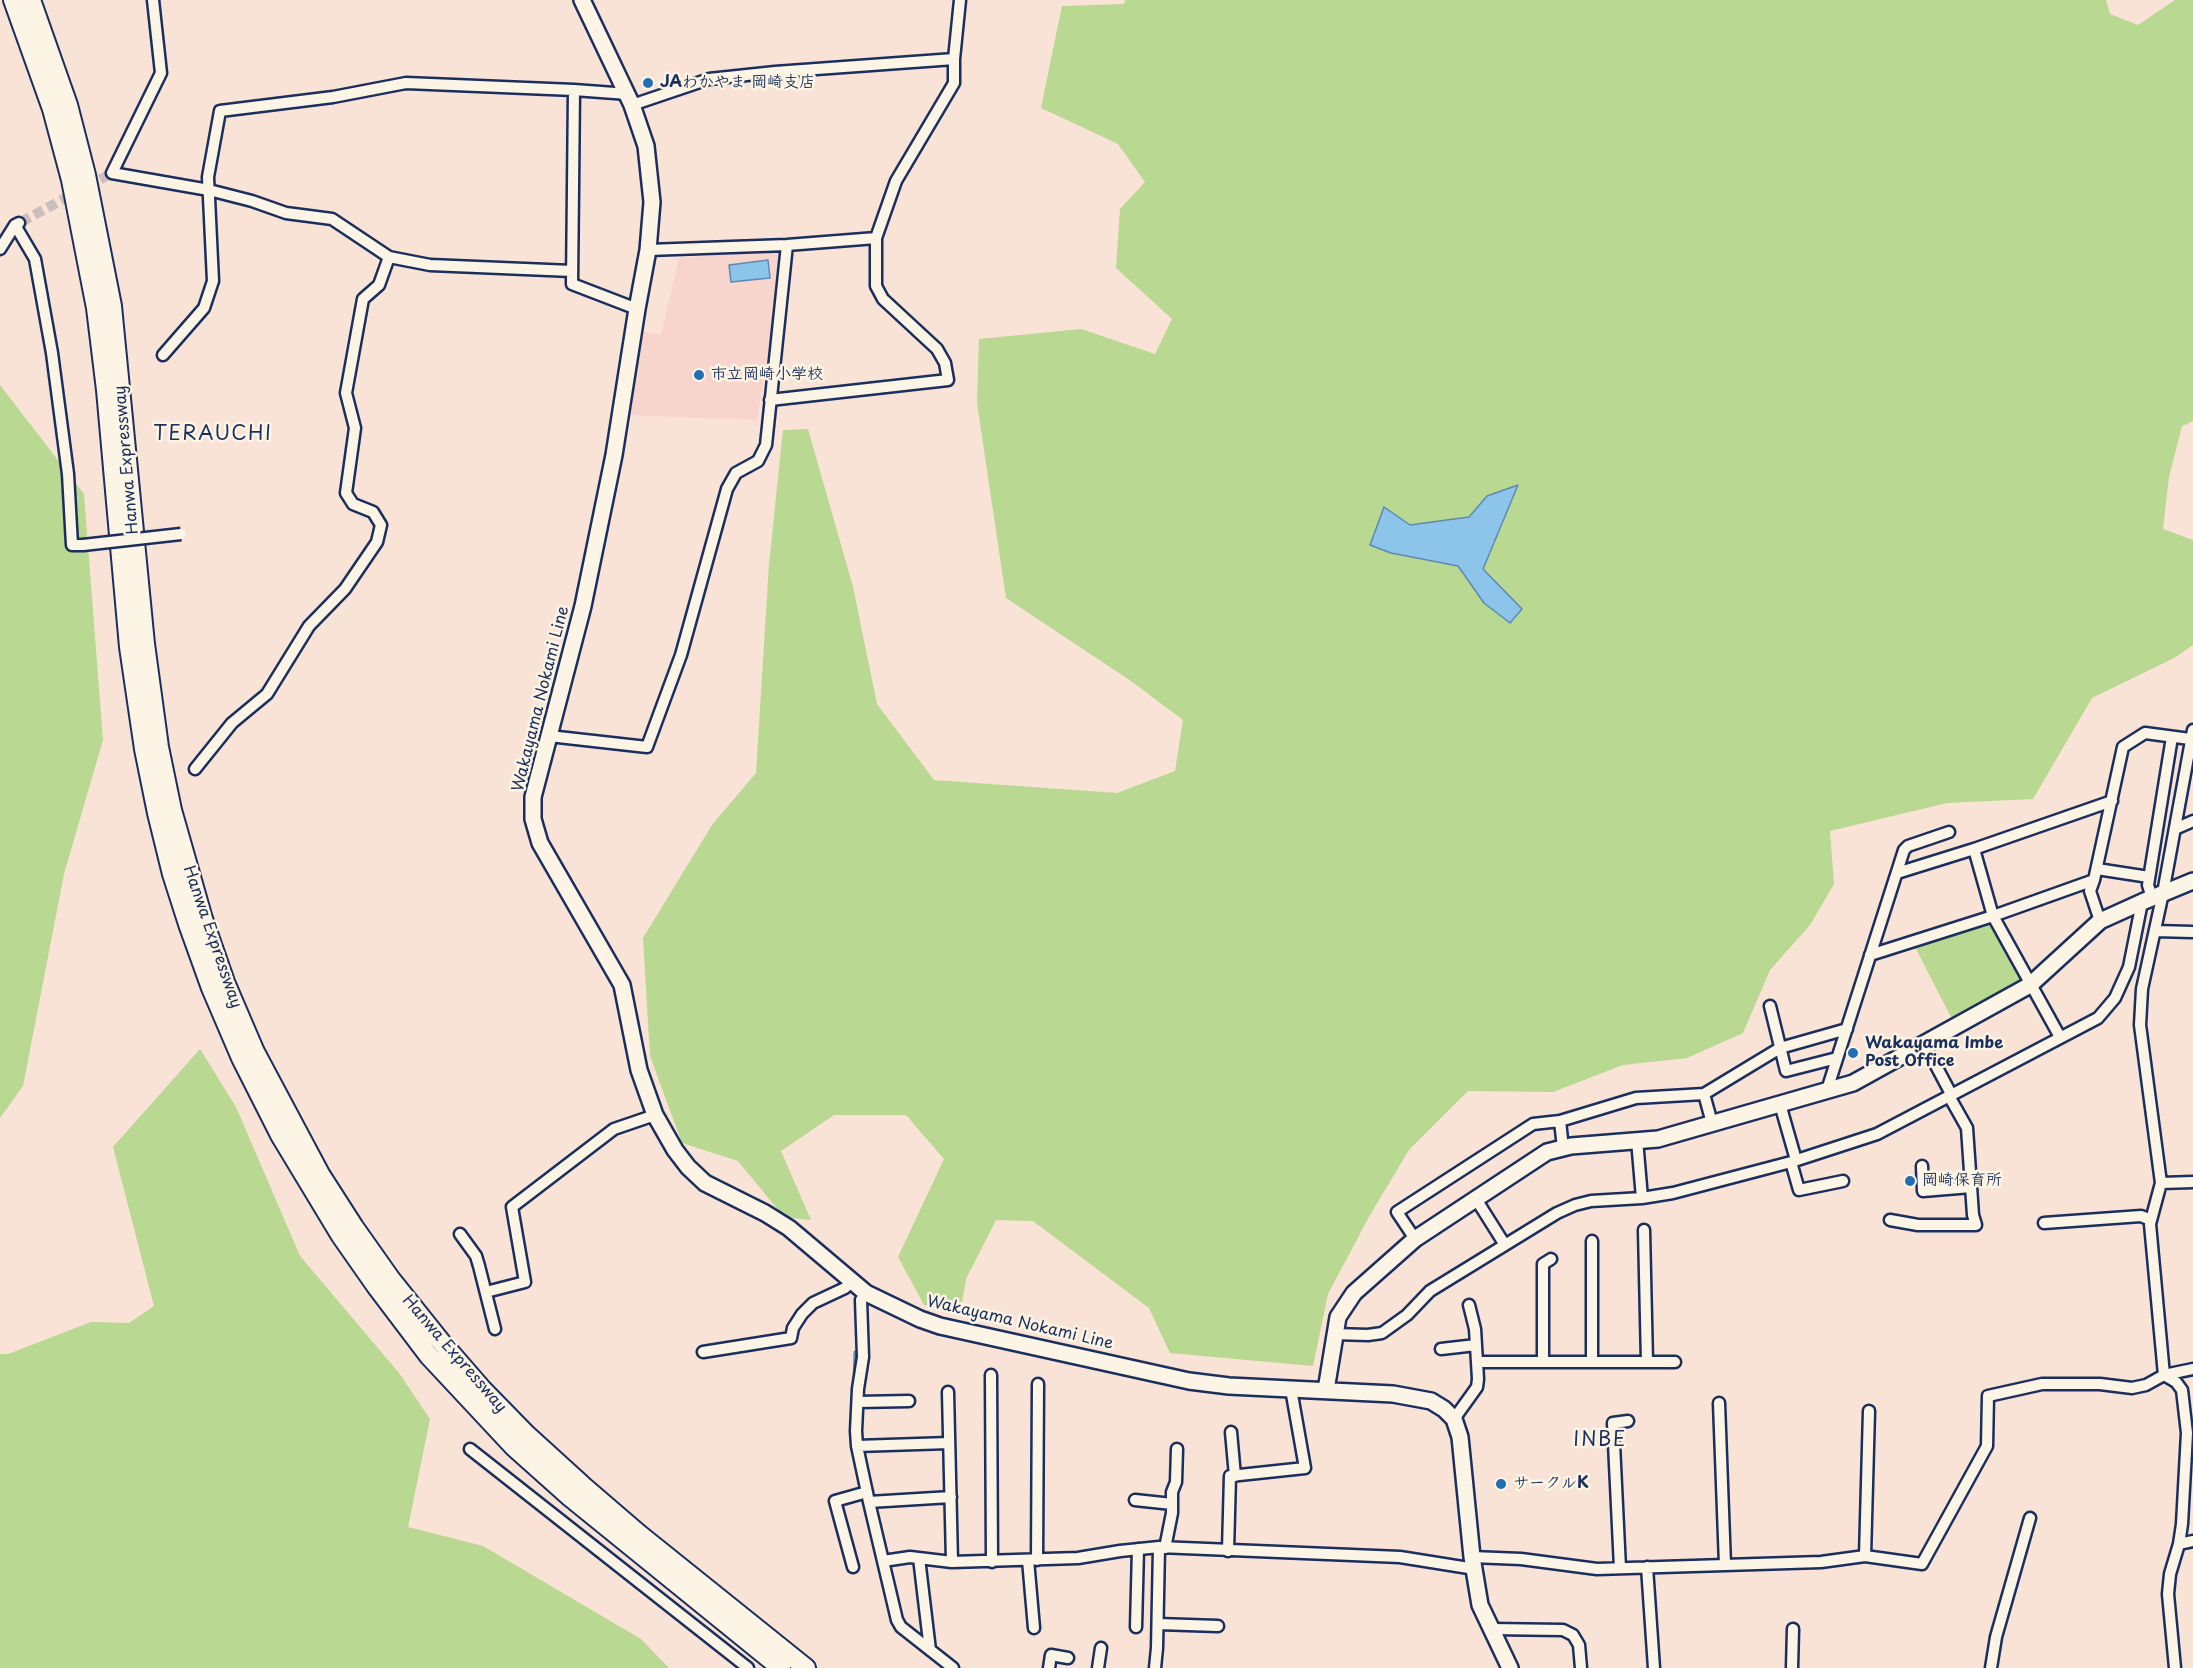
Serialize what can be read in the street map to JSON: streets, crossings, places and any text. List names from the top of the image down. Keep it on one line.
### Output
{"streets":{"highway":["Hanwa Expressway"],"main road":["Wakayama Nokami Line"]},"districts":["TERAUCHI","INBE"],"places":["JAわかやま 岡崎支店","市立岡崎小学校","Wakayama Imbe Post Office","岡崎保育所","サークルK"]}
